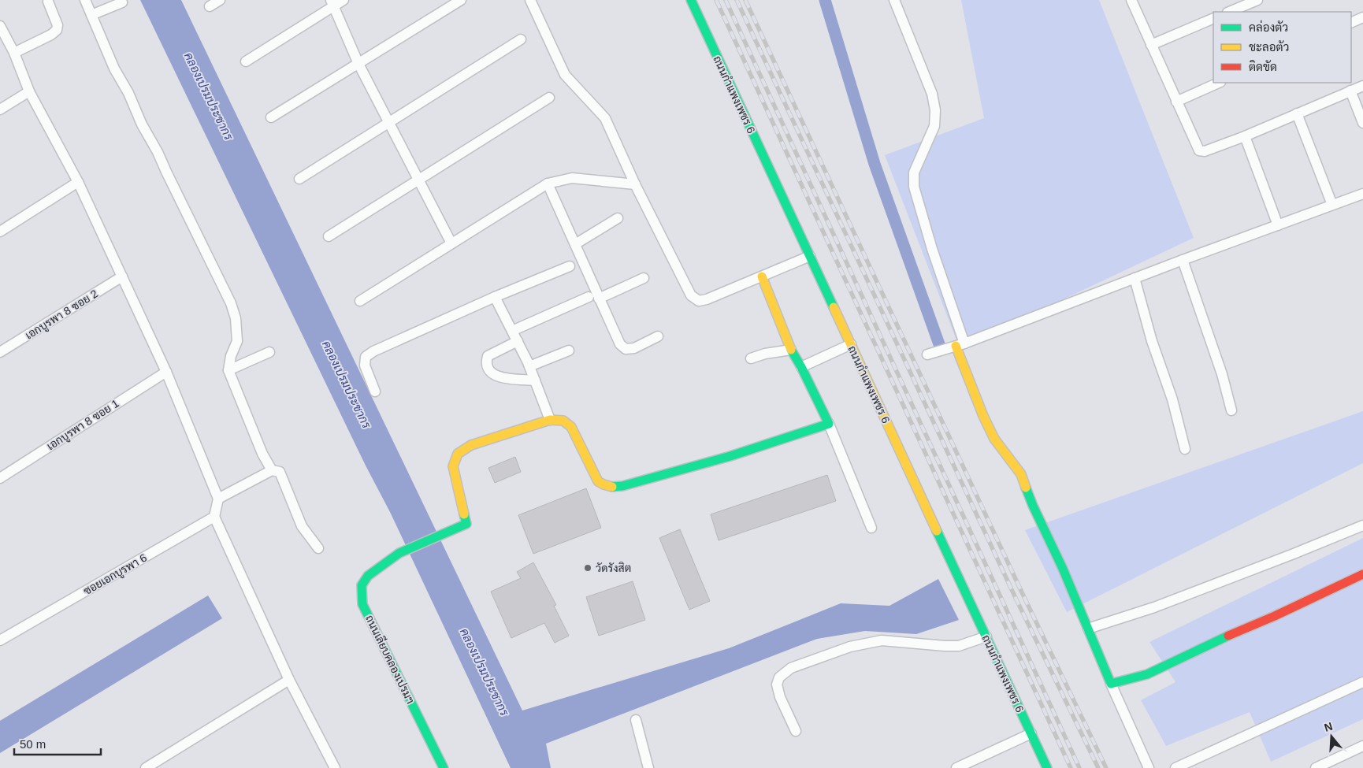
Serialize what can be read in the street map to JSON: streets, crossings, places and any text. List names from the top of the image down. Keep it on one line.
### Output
{"streets":{"street":["ถนนกำแพงเพชร 6","เอกบูรพา 8 ซอย 2","เอกบูรพา 8 ซอย 1","ซอยเอกบูรพา 6","ถนนเลียบคลองเปรมฯ"]},"water":["คลองเปรมประชากร"],"places":["วัดรังสิต"],"legend":["คล่องตัว","ชะลอตัว","ติดขัด"],"scale_bar":"50 m","north":"top"}
